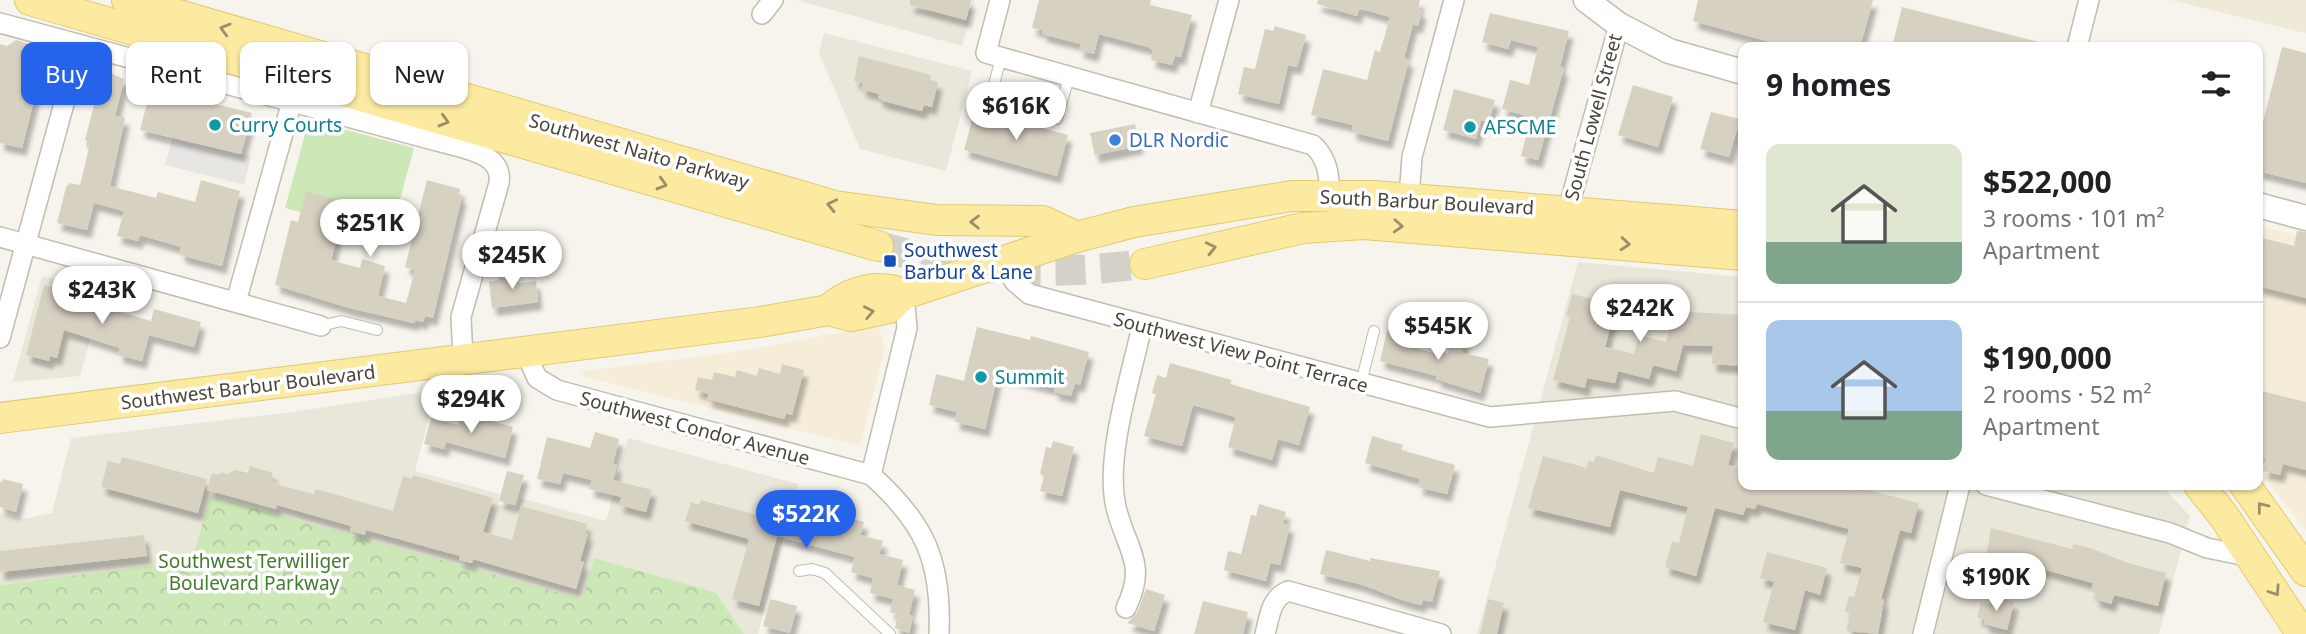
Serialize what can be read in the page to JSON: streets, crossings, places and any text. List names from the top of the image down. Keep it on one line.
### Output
{"streets":{"main road":["Southwest Naito Parkway","South Barbur Boulevard","Southwest Barbur Boulevard"],"street":["South Lowell Street","Southwest View Point Terrace","Southwest Condor Avenue"]},"crossings":[["South Lowell Street","South Barbur Boulevard"],["Southwest Naito Parkway","South Barbur Boulevard"],["South Barbur Boulevard","Southwest View Point Terrace"],["South Barbur Boulevard","Southwest Barbur Boulevard"],["Southwest Barbur Boulevard","Southwest Condor Avenue"]],"parks":["Southwest Terwilliger Boulevard Parkway"],"places":{"other":["Curry Courts","AFSCME","DLR Nordic","Summit"],"transit":["Southwest Barbur & Lane"]},"page":{"chip":["Buy","Rent","Filters","New"],"heading":"9 homes","price":["$616K","$251K","$245K","$243K","$242K","$545K","$294K","$522K","$190K"],"list":[{"name":"$522,000","note":"3 rooms · 101 m² · Apartment"},{"name":"$190,000","note":"2 rooms · 52 m² · Apartment"}]}}
